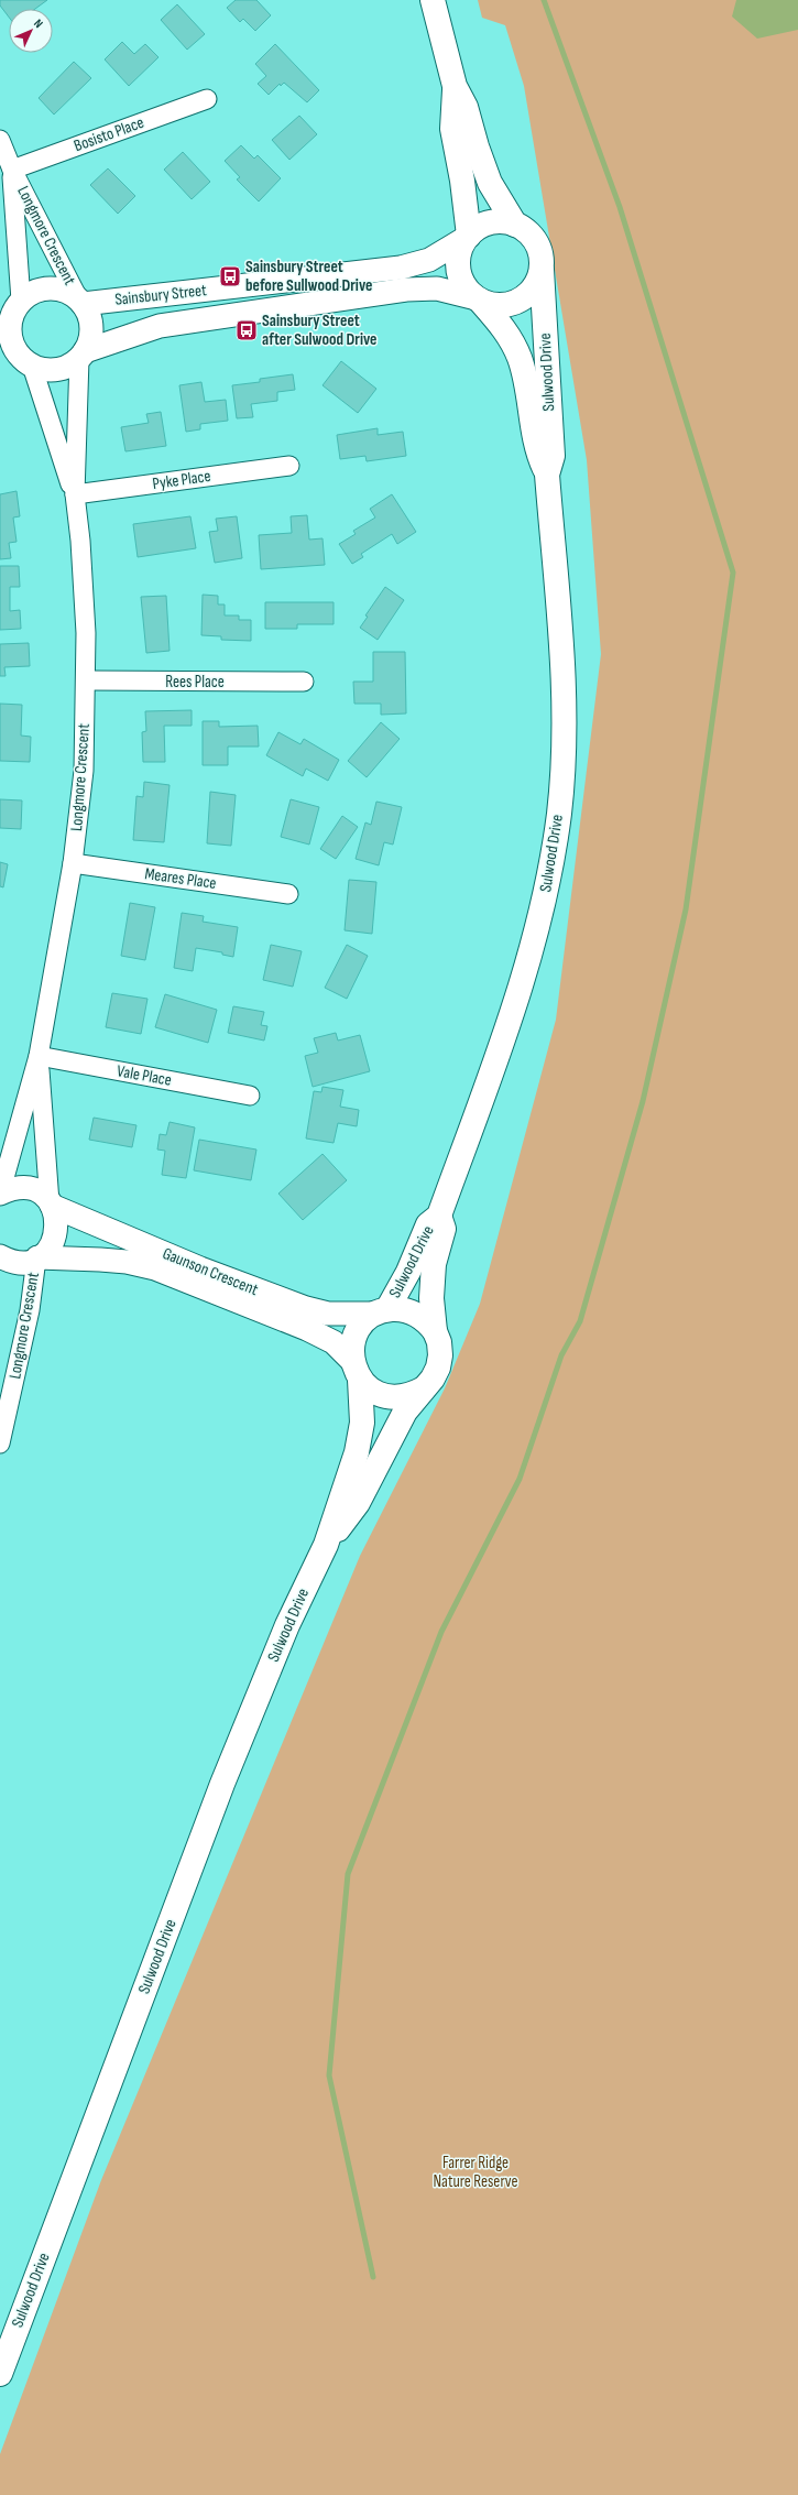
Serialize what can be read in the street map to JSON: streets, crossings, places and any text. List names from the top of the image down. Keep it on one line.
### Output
{"streets":{"main road":["Sulwood Drive"],"street":["Bosisto Place","Longmore Crescent","Sainsbury Street","Pyke Place","Rees Place","Meares Place","Vale Place","Gaunson Crescent"]},"crossings":[["Bosisto Place","Longmore Crescent"],["Longmore Crescent","Sainsbury Street"],["Longmore Crescent","Pyke Place"],["Longmore Crescent","Rees Place"],["Longmore Crescent","Meares Place"],["Longmore Crescent","Vale Place"],["Longmore Crescent","Gaunson Crescent"],["Sainsbury Street","Sulwood Drive"],["Sulwood Drive","Gaunson Crescent"]],"parks":["Farrer Ridge Nature Reserve"],"places":{"bus stop":["Sainsbury Street before Sullwood Drive","Sainsbury Street after Sulwood Drive"]},"north":"top right"}
